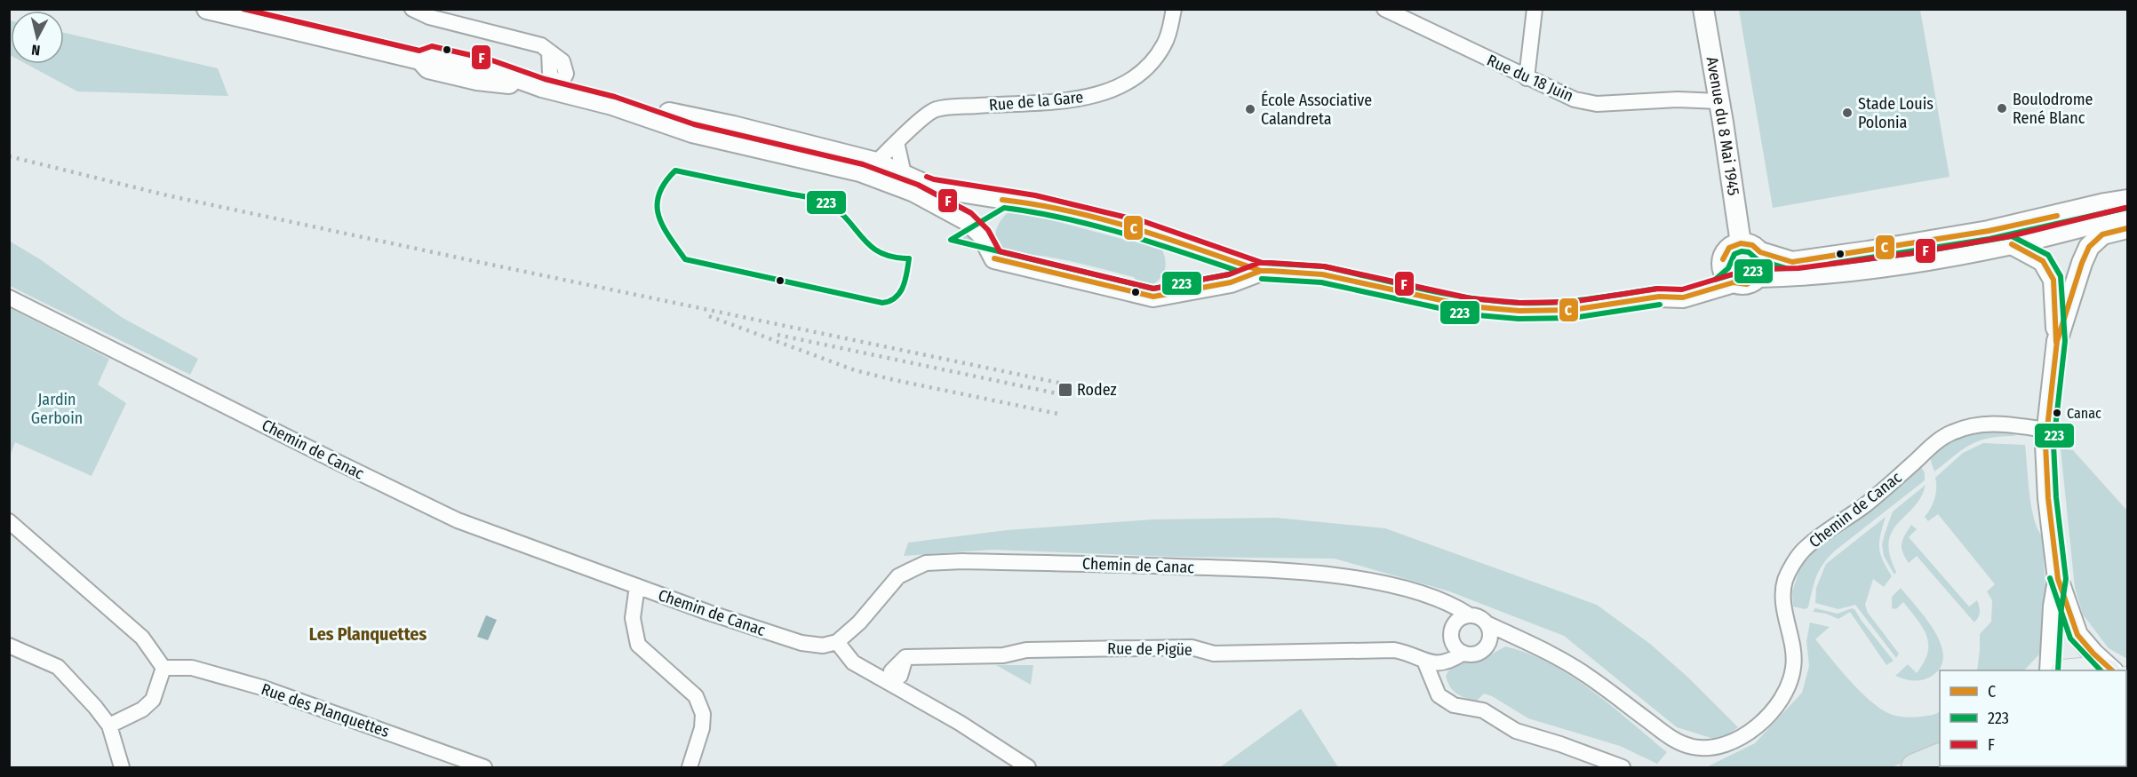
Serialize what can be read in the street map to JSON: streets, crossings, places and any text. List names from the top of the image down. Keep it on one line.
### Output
{"streets":{"main road":["Avenue du 8 Mai 1945"],"street":["Rue du 18 Juin","Rue de la Gare","Chemin de Canac","Rue de Pigüe","Rue des Planquettes"]},"crossings":[["Rue du 18 Juin","Avenue du 8 Mai 1945"]],"districts":["Les Planquettes"],"parks":["Jardin Gerboin"],"places":{"other":["Boulodrome René Blanc","École Associative Calandreta","Stade Louis Polonia","Canac"],"transit":["Rodez"]},"lines":["transit line F","transit line 223","transit line C"],"legend":["C","223","F"],"north":"bottom"}
